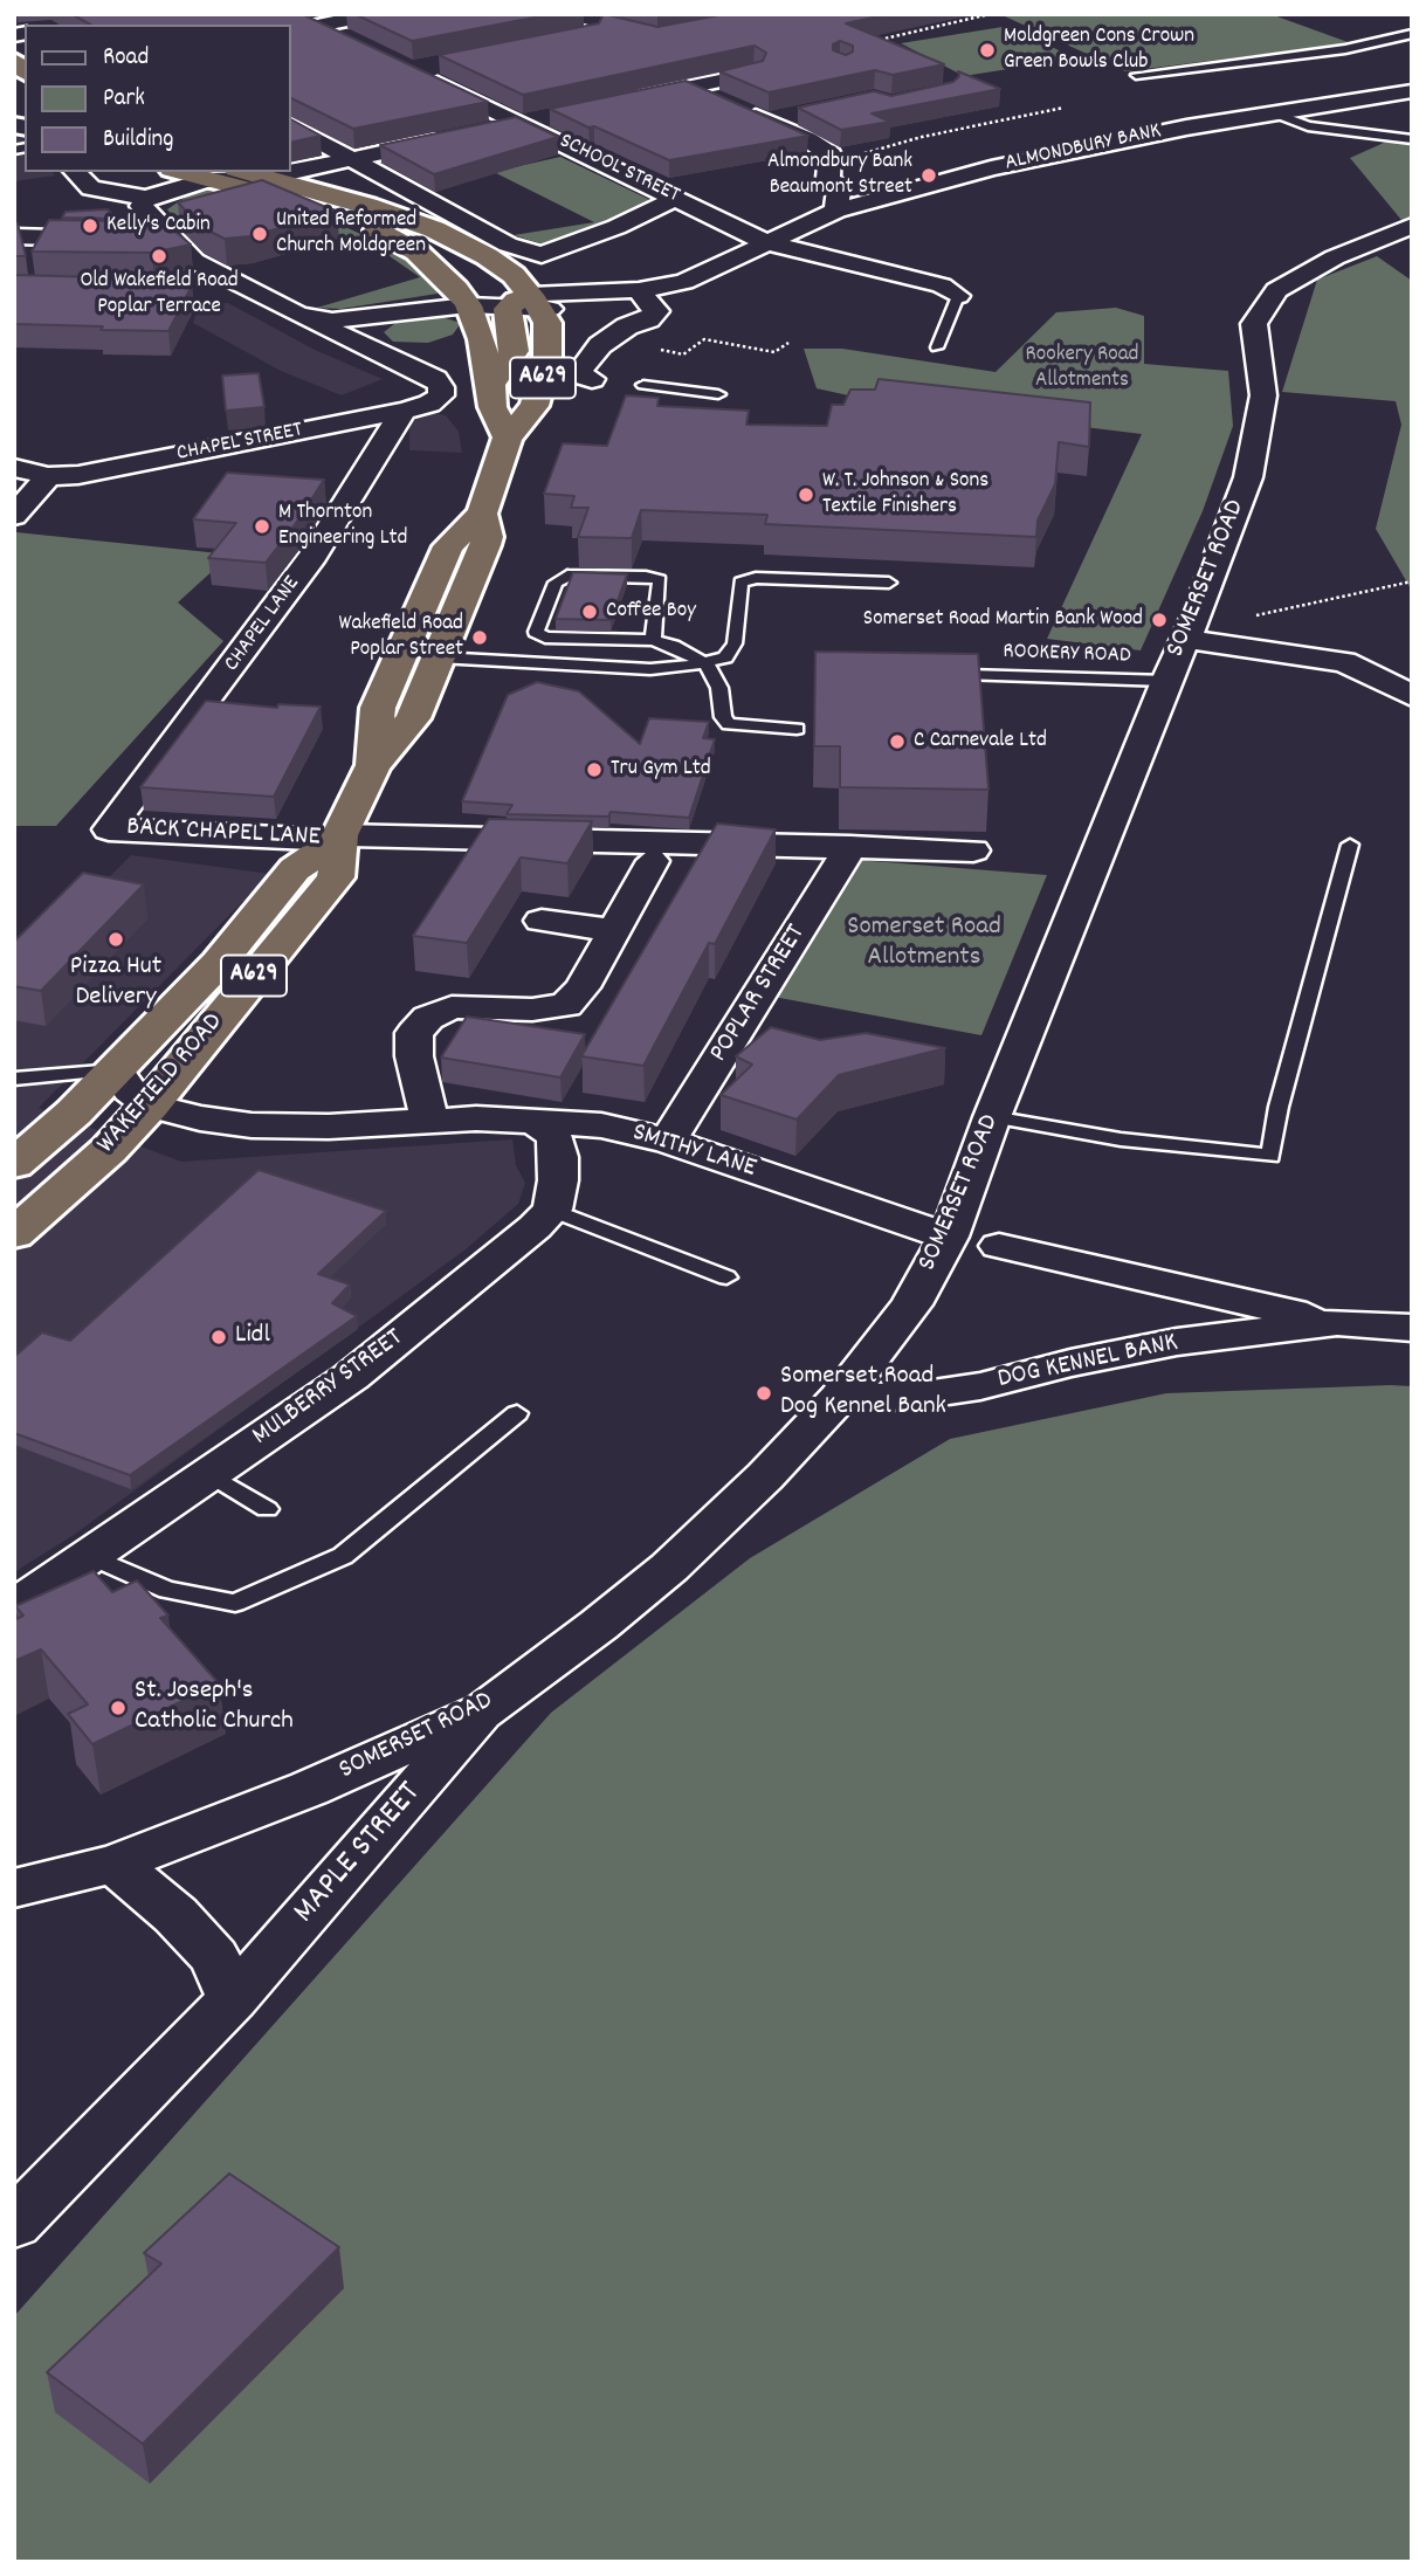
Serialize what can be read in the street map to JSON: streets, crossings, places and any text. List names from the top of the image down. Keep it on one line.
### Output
{"streets":{"highway":["A629","WAKEFIELD ROAD"],"street":["ALMONDBURY BANK","SCHOOL STREET","CHAPEL STREET","SOMERSET ROAD","CHAPEL LANE","BACK CHAPEL LANE","POPLAR STREET","SMITHY LANE","DOG KENNEL BANK","MULBERRY STREET","MAPLE STREET"],"lane":["ROOKERY ROAD"]},"crossings":[["ALMONDBURY BANK","SCHOOL STREET"],["ALMONDBURY BANK","A629"],["ALMONDBURY BANK","WAKEFIELD ROAD"],["A629","WAKEFIELD ROAD"],["CHAPEL STREET","CHAPEL LANE"],["SOMERSET ROAD","ROOKERY ROAD"],["SOMERSET ROAD","SMITHY LANE"],["SOMERSET ROAD","DOG KENNEL BANK"],["SOMERSET ROAD","MAPLE STREET"],["CHAPEL LANE","BACK CHAPEL LANE"],["BACK CHAPEL LANE","WAKEFIELD ROAD"],["POPLAR STREET","SMITHY LANE"],["WAKEFIELD ROAD","SMITHY LANE"]],"parks":["Rookery Road Allotments","Somerset Road Allotments"],"places":["Moldgreen Cons Crown Green Bowls Club","Almondbury Bank Beaumont Street","Kelly's Cabin","United Reformed Church Moldgreen","Old Wakefield Road Poplar Terrace","W. T. Johnson & Sons Textile Finishers","M Thornton Engineering Ltd","Coffee Boy","Somerset Road Martin Bank Wood","Wakefield Road Poplar Street","C Carnevale Ltd","Tru Gym Ltd","Pizza Hut Delivery","Lidl","Somerset Road Dog Kennel Bank","St. Joseph's Catholic Church"],"legend":["Road","Park","Building"]}
